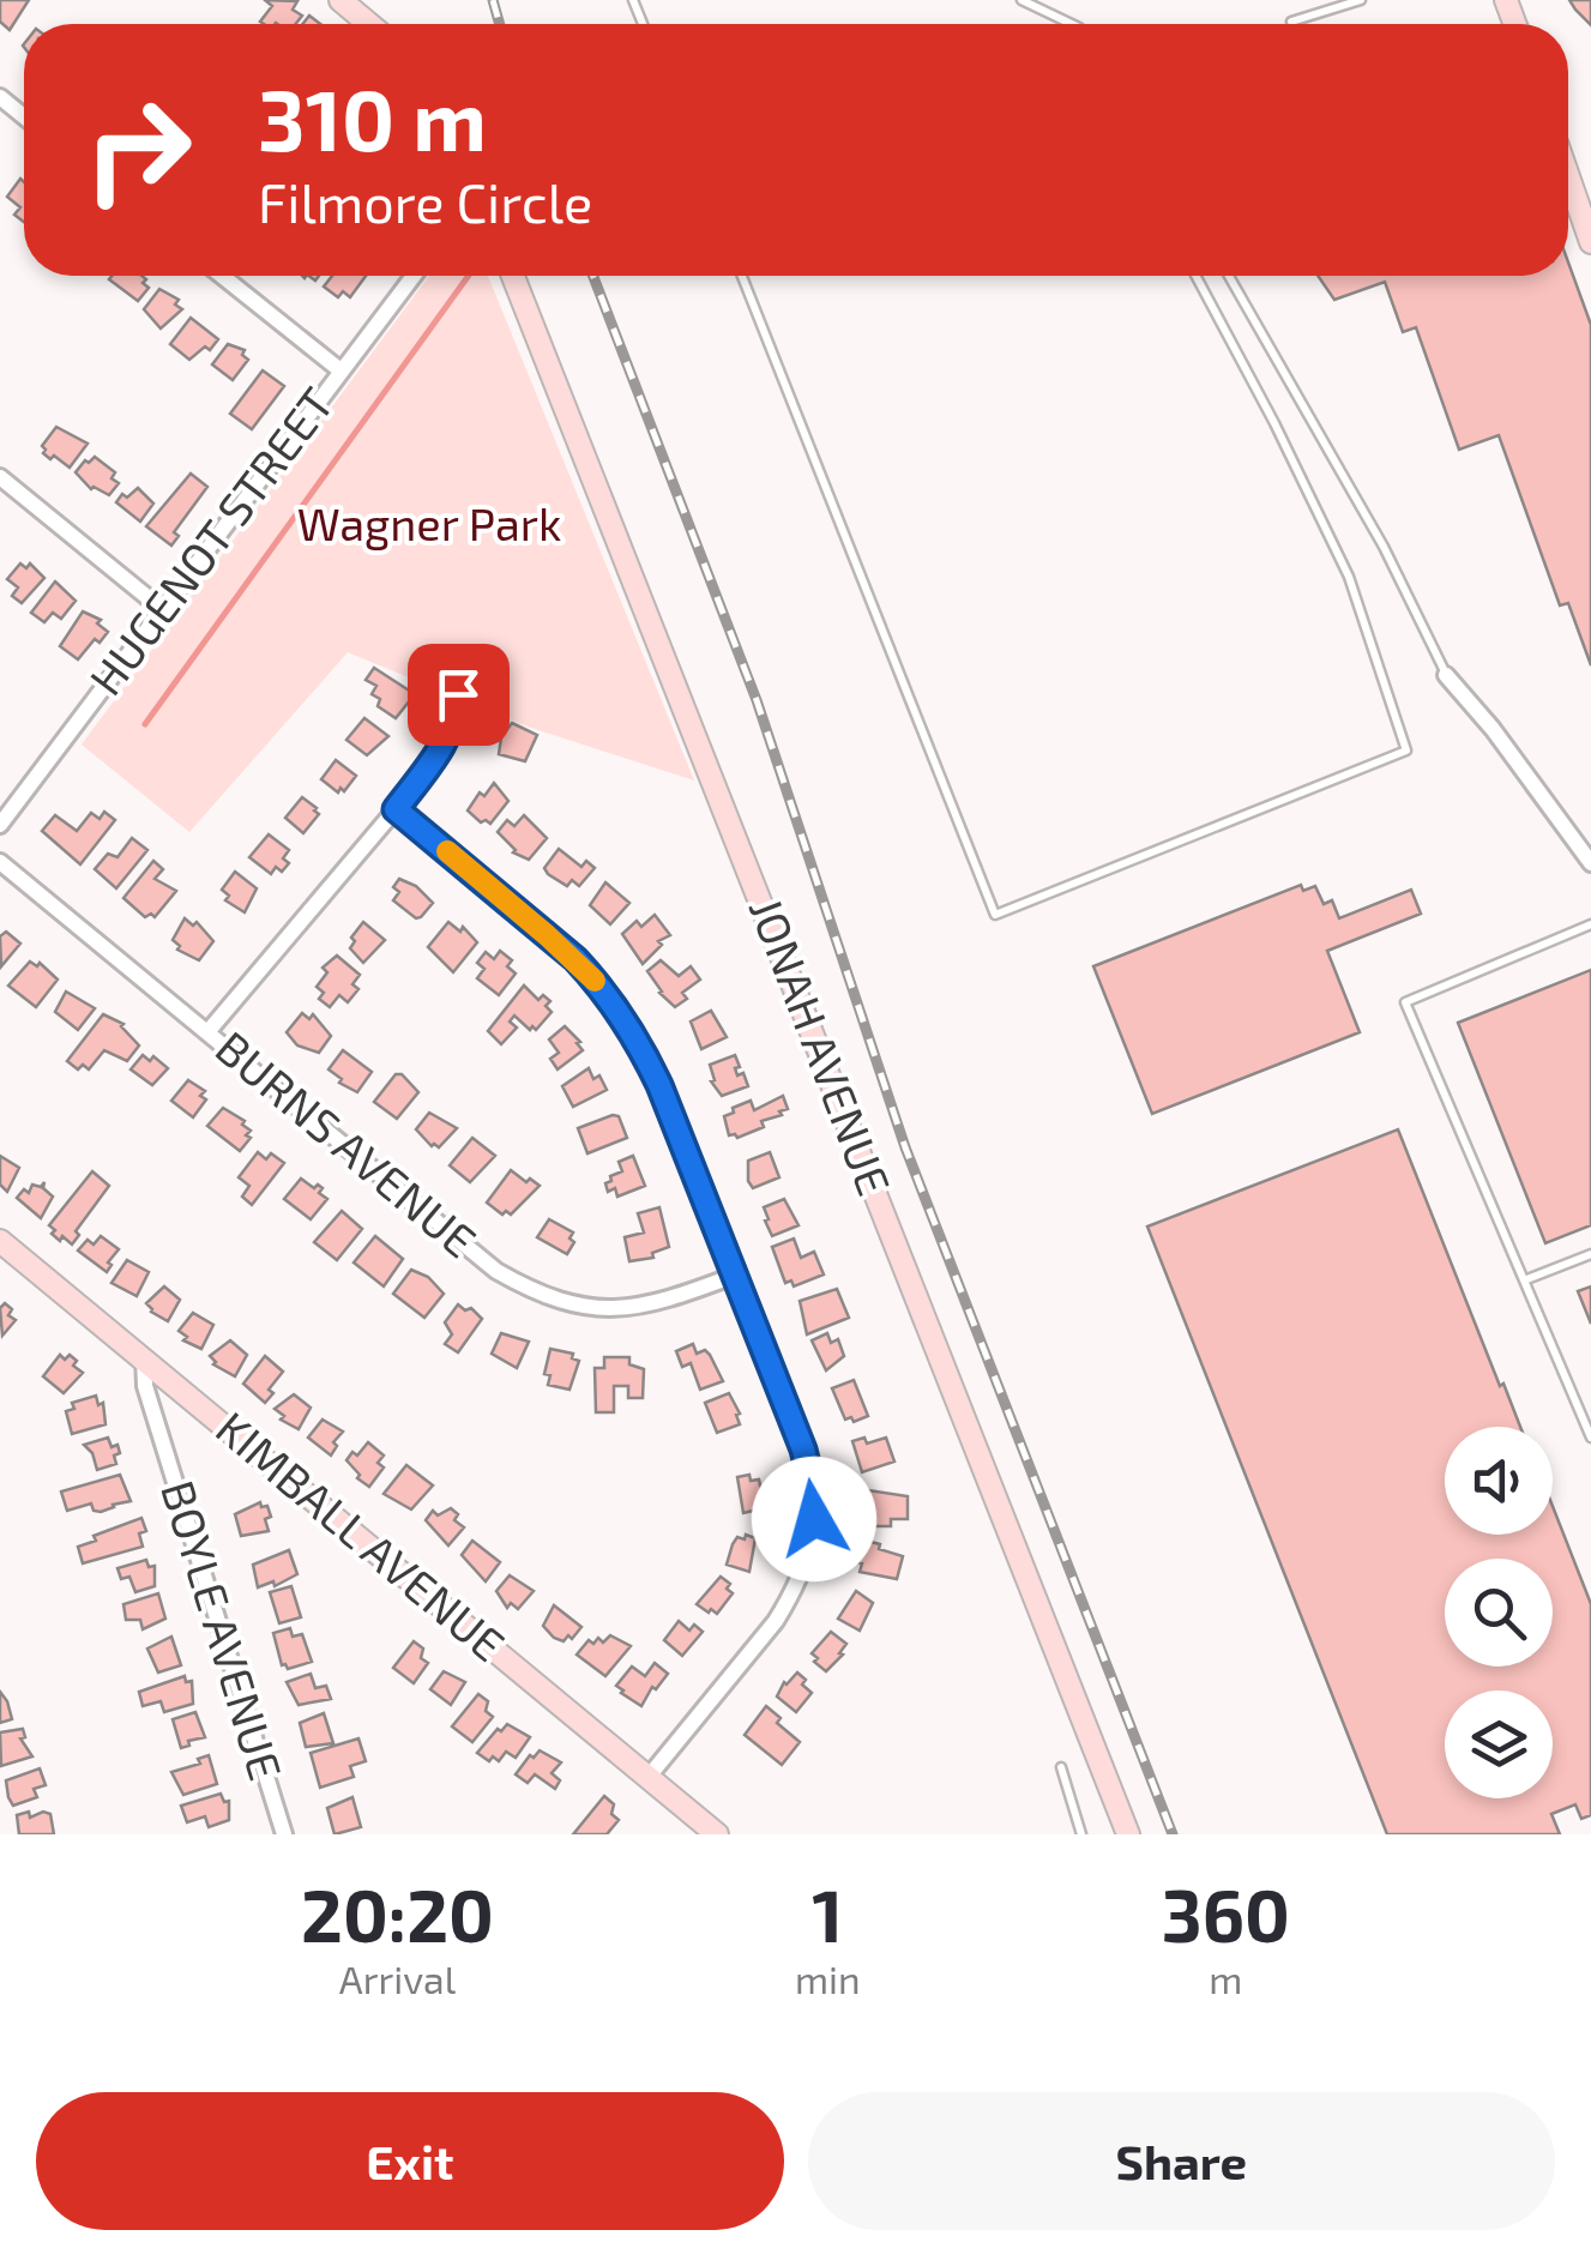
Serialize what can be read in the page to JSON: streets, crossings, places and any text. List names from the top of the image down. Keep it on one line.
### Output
{"streets":{"street":["HUGENOT STREET","JONAH AVENUE","BURNS AVENUE","KIMBALL AVENUE","BOYLE AVENUE"]},"crossings":[["KIMBALL AVENUE","BOYLE AVENUE"]],"parks":["Wagner Park"],"page":{"turn":["310 m","Filmore Circle"],"eta":["20:20","Arrival","1","min","360","m"],"buttons":["Exit","Share"]}}
